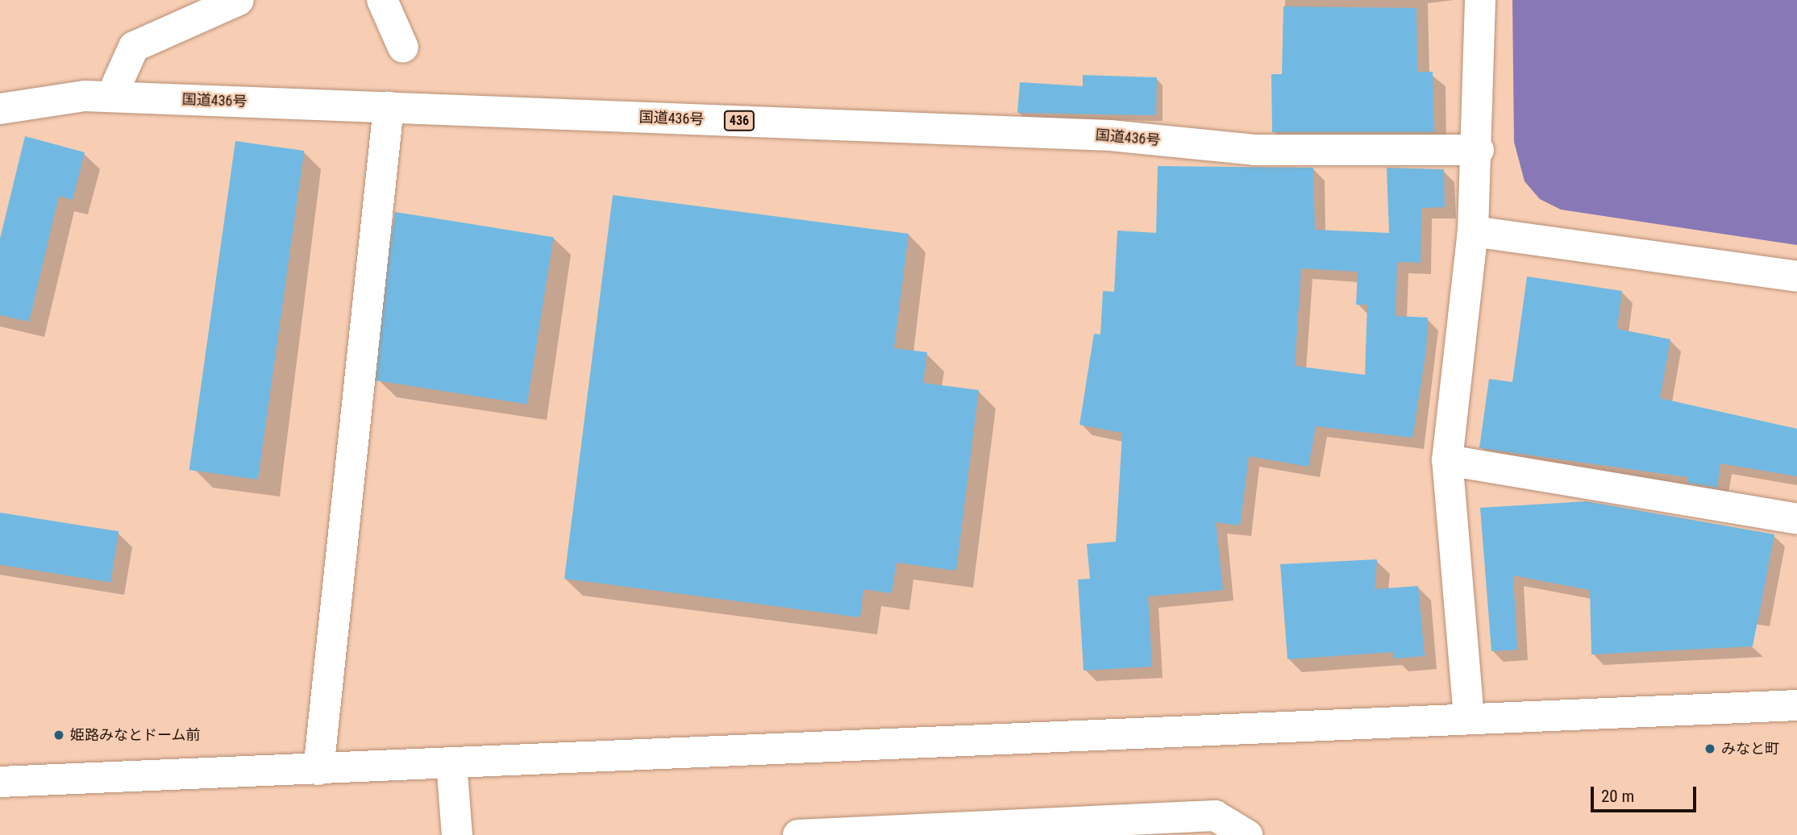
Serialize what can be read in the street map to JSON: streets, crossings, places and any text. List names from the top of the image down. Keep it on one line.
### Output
{"streets":{"main road":["国道436号","436"]},"places":["姫路みなとドーム前","みなと町"],"scale_bar":"20 m"}
